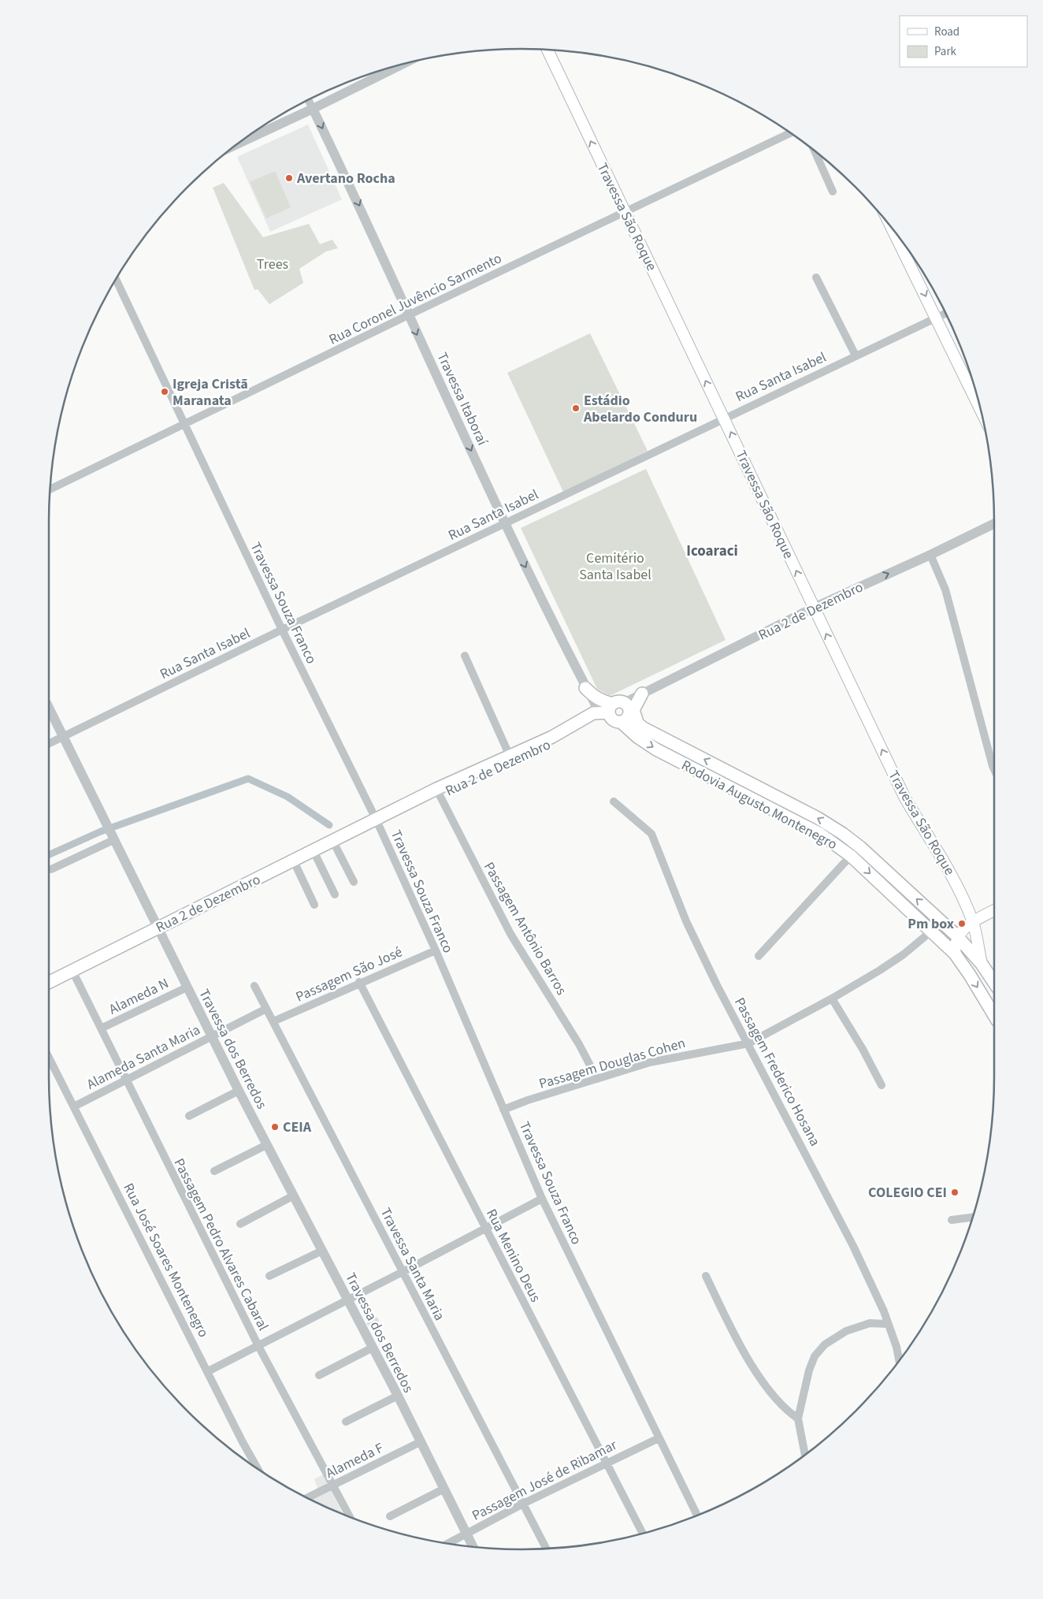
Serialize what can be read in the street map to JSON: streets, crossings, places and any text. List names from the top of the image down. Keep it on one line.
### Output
{"streets":{"main road":["Travessa São Roque","Rua 2 de Dezembro","Rodovia Augusto Montenegro"],"street":["Rua Coronel Juvêncio Sarmento","Rua Santa Isabel","Travessa Itaboraí","Travessa Souza Franco","Passagem Antônio Barros","Passagem São José","Alameda N","Travessa dos Berredos","Alameda Santa Maria","Passagem Douglas Cohen","Passagem Frederico Hosana","Passagem Pedro Alvares Cabaral","Rua Menino Deus","Rua José Soares Montenegro","Travessa Santa Maria","Alameda F","Passagem José de Ribamar"]},"crossings":[["Travessa São Roque","Rua Coronel Juvêncio Sarmento"],["Travessa São Roque","Rua Santa Isabel"],["Travessa São Roque","Rua 2 de Dezembro"],["Travessa São Roque","Rodovia Augusto Montenegro"],["Rua Coronel Juvêncio Sarmento","Travessa Itaboraí"],["Rua Coronel Juvêncio Sarmento","Travessa Souza Franco"],["Rua Santa Isabel","Travessa Itaboraí"],["Rua Santa Isabel","Travessa Souza Franco"],["Rua Santa Isabel","Travessa dos Berredos"],["Travessa Souza Franco","Rua 2 de Dezembro"],["Travessa Souza Franco","Passagem São José"],["Travessa Souza Franco","Passagem Douglas Cohen"],["Travessa Souza Franco","Passagem José de Ribamar"],["Rua 2 de Dezembro","Passagem Antônio Barros"],["Rua 2 de Dezembro","Travessa dos Berredos"],["Rua 2 de Dezembro","Passagem Pedro Alvares Cabaral"],["Rodovia Augusto Montenegro","Passagem Douglas Cohen"],["Passagem Antônio Barros","Passagem Douglas Cohen"],["Passagem São José","Rua Menino Deus"],["Passagem São José","Travessa Santa Maria"],["Alameda N","Travessa dos Berredos"],["Alameda N","Passagem Pedro Alvares Cabaral"],["Travessa dos Berredos","Alameda Santa Maria"],["Travessa dos Berredos","Alameda F"],["Travessa dos Berredos","Passagem José de Ribamar"],["Alameda Santa Maria","Passagem Pedro Alvares Cabaral"],["Alameda Santa Maria","Rua José Soares Montenegro"],["Alameda Santa Maria","Travessa Santa Maria"],["Passagem Douglas Cohen","Passagem Frederico Hosana"],["Passagem Pedro Alvares Cabaral","Alameda F"],["Rua Menino Deus","Passagem José de Ribamar"],["Travessa Santa Maria","Passagem José de Ribamar"]],"one_way":["Travessa São Roque","Travessa Itaboraí"],"districts":["Icoaraci"],"parks":["Trees","Cemitério Santa Isabel"],"places":["Avertano Rocha","Igreja Cristã Maranata","Estádio Abelardo Conduru","Pm box","CEIA","COLEGIO CEI"],"legend":["Road","Park"]}
